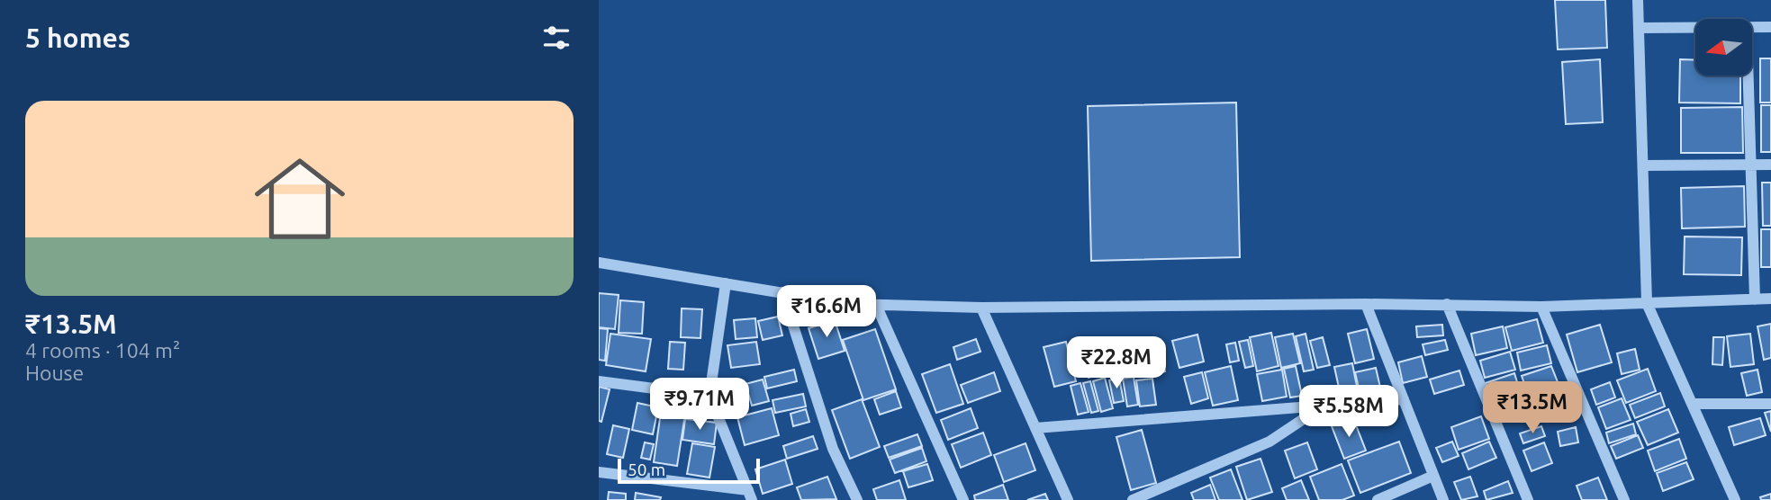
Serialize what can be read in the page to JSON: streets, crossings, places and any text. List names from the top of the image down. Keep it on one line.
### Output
{"scale_bar":"50 m","north":"left","page":{"heading":"5 homes","list":[{"name":"₹13.5M","note":"4 rooms · 104 m² · House"}],"price":["₹16.6M","₹22.8M","₹9.71M","₹13.5M","₹5.58M"],"scale":"50 m"}}
